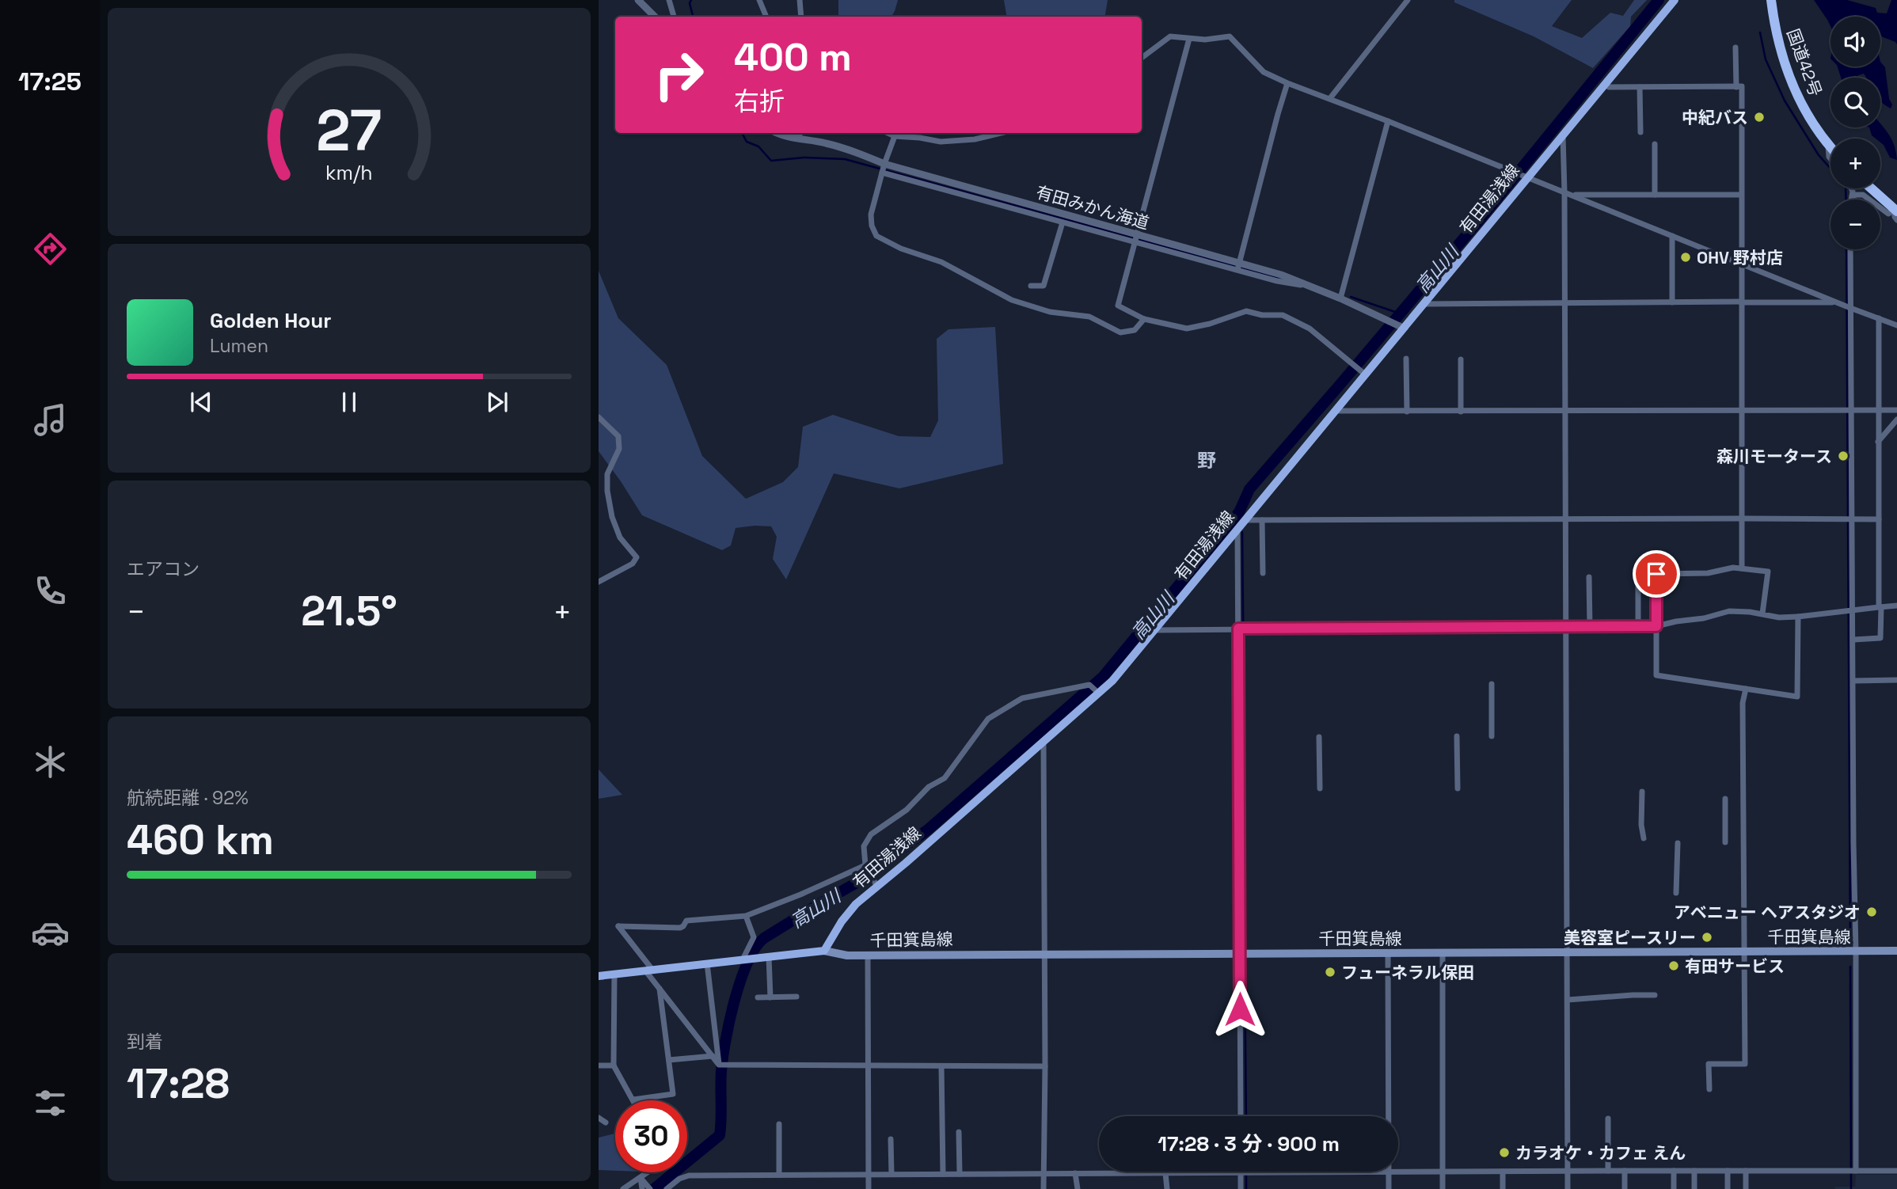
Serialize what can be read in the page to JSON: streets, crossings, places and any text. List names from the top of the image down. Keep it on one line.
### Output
{"streets":{"highway":["国道42号"],"main road":["有田湯浅線","千田箕島線"],"street":["有田みかん海道"]},"crossings":[["有田湯浅線","有田みかん海道"],["有田湯浅線","千田箕島線"]],"districts":["野"],"water":["高山川"],"places":["中紀バス","OHV 野村店","森川モータース","アベニュー ヘアスタジオ","美容室ピースリー","有田サービス","フューネラル保田","カラオケ・カフェ えん"],"page":{"tabs":"17:25","map_buttons":["+","−"],"turn":["400 m","右折"],"song":["Golden Hour","Lumen"],"tile":["エアコン",["航続距離 · 92%","460 km"],["到着","17:28"]],"heat":["−","21.5°","+"],"limit":"30","trip":"17:28 · 3 分 · 900 m","gauge":["27","km/h"]}}
